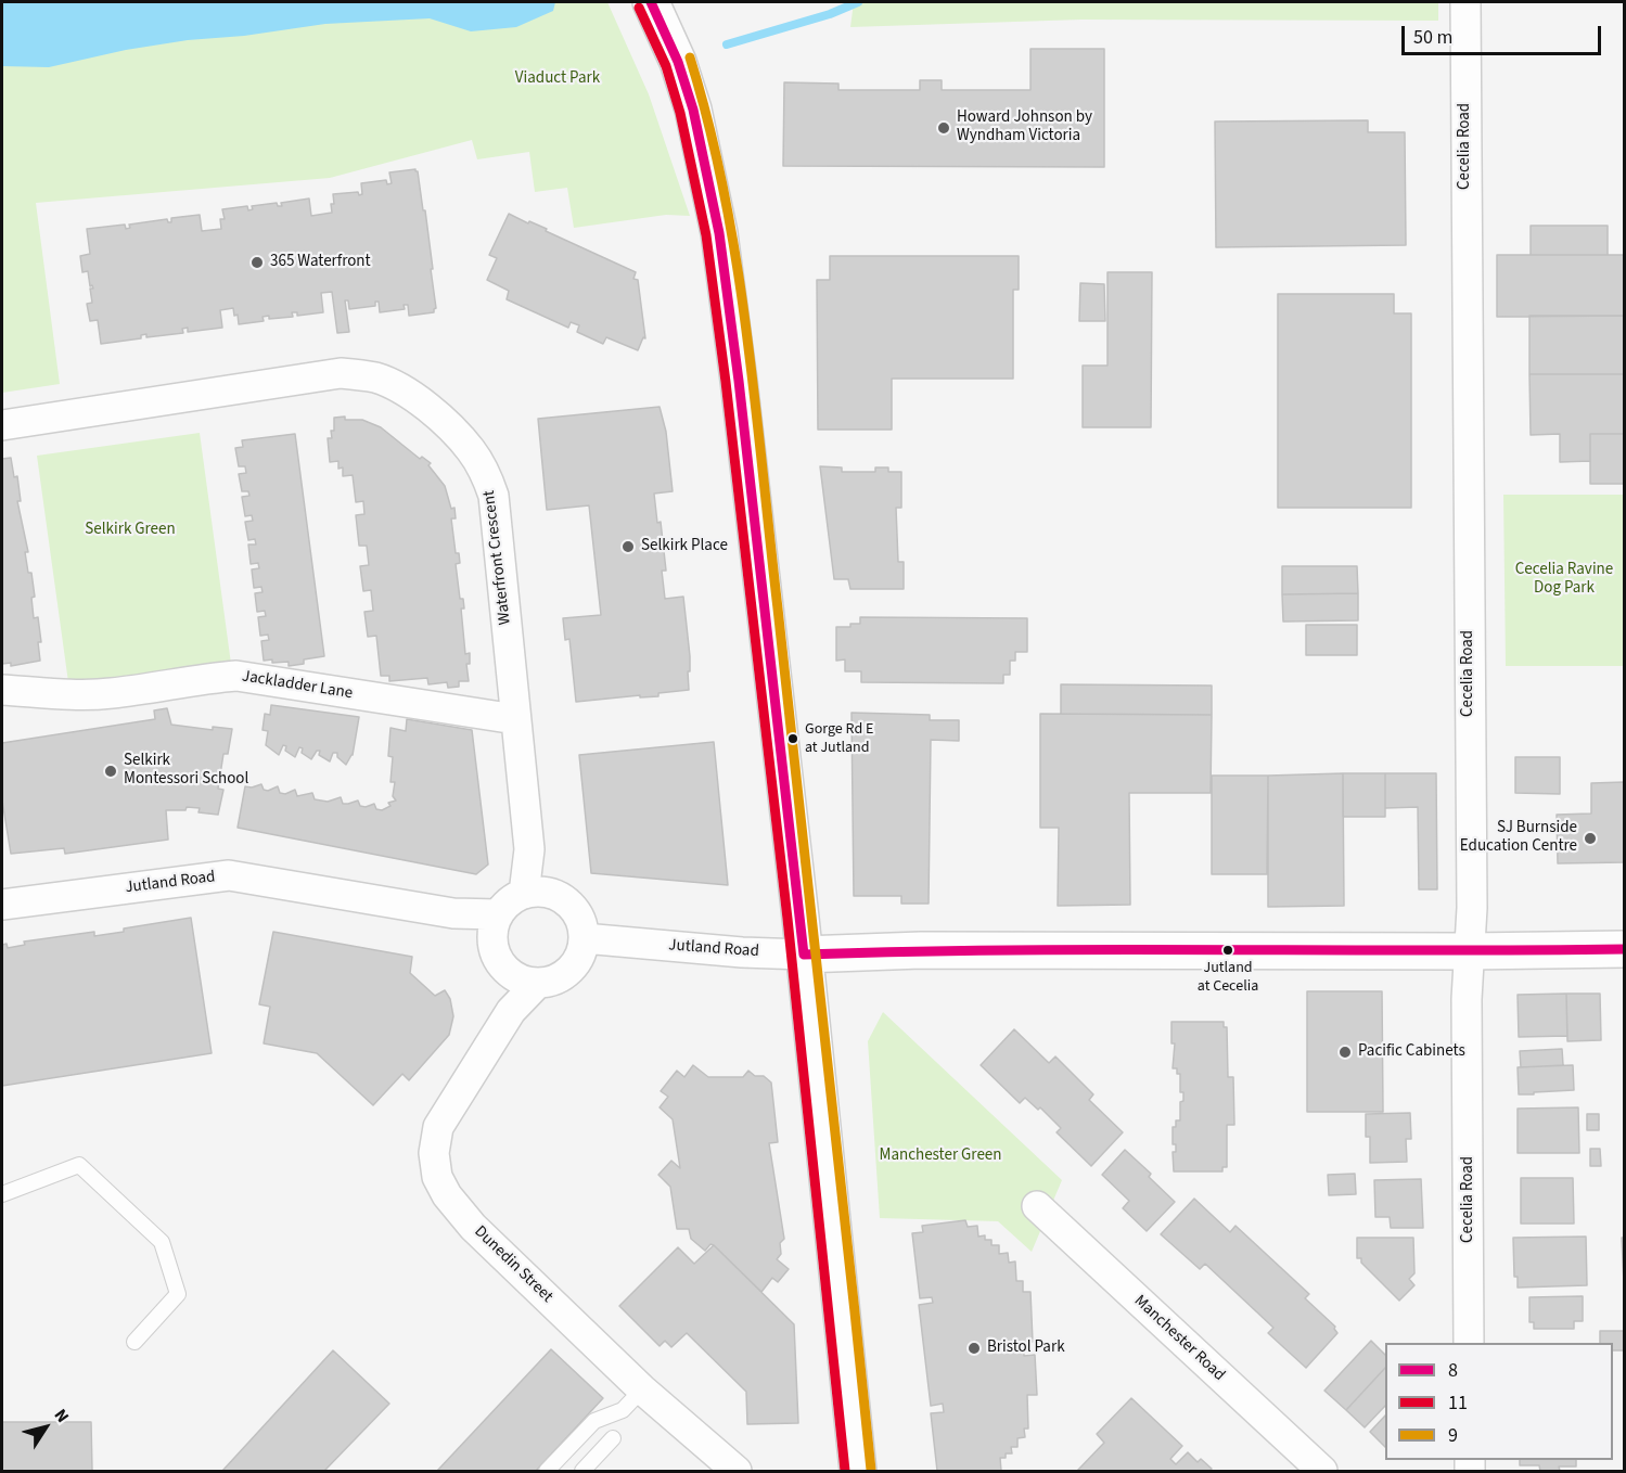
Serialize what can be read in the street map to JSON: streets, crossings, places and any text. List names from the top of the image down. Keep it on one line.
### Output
{"streets":{"main road":["Jutland Road"],"street":["Cecelia Road","Waterfront Crescent","Jackladder Lane","Dunedin Street","Manchester Road"]},"crossings":[["Cecelia Road","Jutland Road"],["Waterfront Crescent","Jackladder Lane"],["Waterfront Crescent","Jutland Road"],["Waterfront Crescent","Dunedin Street"],["Jutland Road","Dunedin Street"]],"parks":["Viaduct Park","Selkirk Green","Cecelia Ravine Dog Park","Manchester Green"],"places":["Howard Johnson by Wyndham Victoria","365 Waterfront","Selkirk Place","Gorge Rd E at Jutland","Selkirk Montessori School","SJ Burnside Education Centre","Jutland at Cecelia","Pacific Cabinets","Bristol Park"],"lines":["transit line 8","transit line 11","transit line 9"],"legend":["8","11","9"],"scale_bar":"50 m","north":"top right"}
